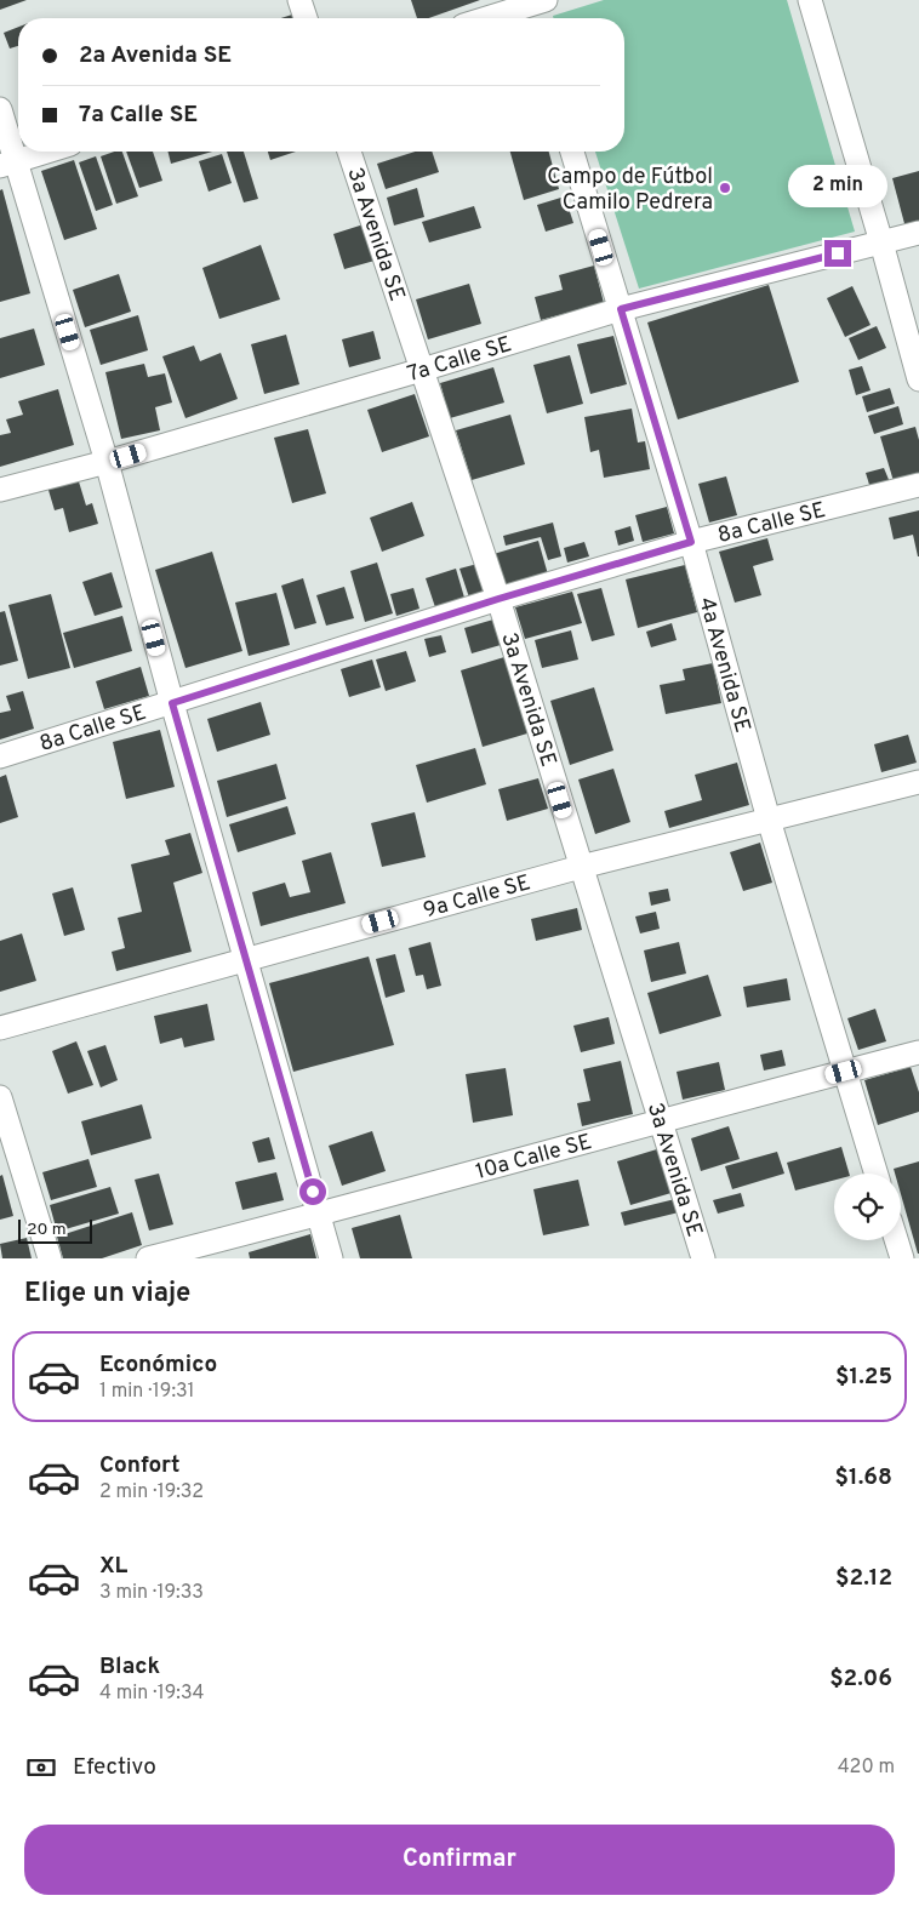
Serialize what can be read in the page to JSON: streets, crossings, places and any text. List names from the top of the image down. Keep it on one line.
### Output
{"streets":{"street":["3a Avenida SE","7a Calle SE","8a Calle SE","4a Avenida SE","9a Calle SE","10a Calle SE"]},"crossings":[["3a Avenida SE","7a Calle SE"],["3a Avenida SE","8a Calle SE"],["3a Avenida SE","9a Calle SE"],["3a Avenida SE","10a Calle SE"],["7a Calle SE","4a Avenida SE"],["8a Calle SE","4a Avenida SE"],["4a Avenida SE","9a Calle SE"],["4a Avenida SE","10a Calle SE"]],"places":["Campo de Fútbol Camilo Pedrera"],"scale_bar":"20 m","page":{"banner":["2a Avenida SE","7a Calle SE"],"bubble":"2 min","scale":"20 m","heading":"Elige un viaje","list":[{"name":"Económico","note":"1 min · 19:31","value":"$1.25"},{"name":"Confort","note":"2 min · 19:32","value":"$1.68"},{"name":"XL","note":"3 min · 19:33","value":"$2.12"},{"name":"Black","note":"4 min · 19:34","value":"$2.06"}],"pay":["Efectivo","420 m"],"buttons":"Confirmar"}}
